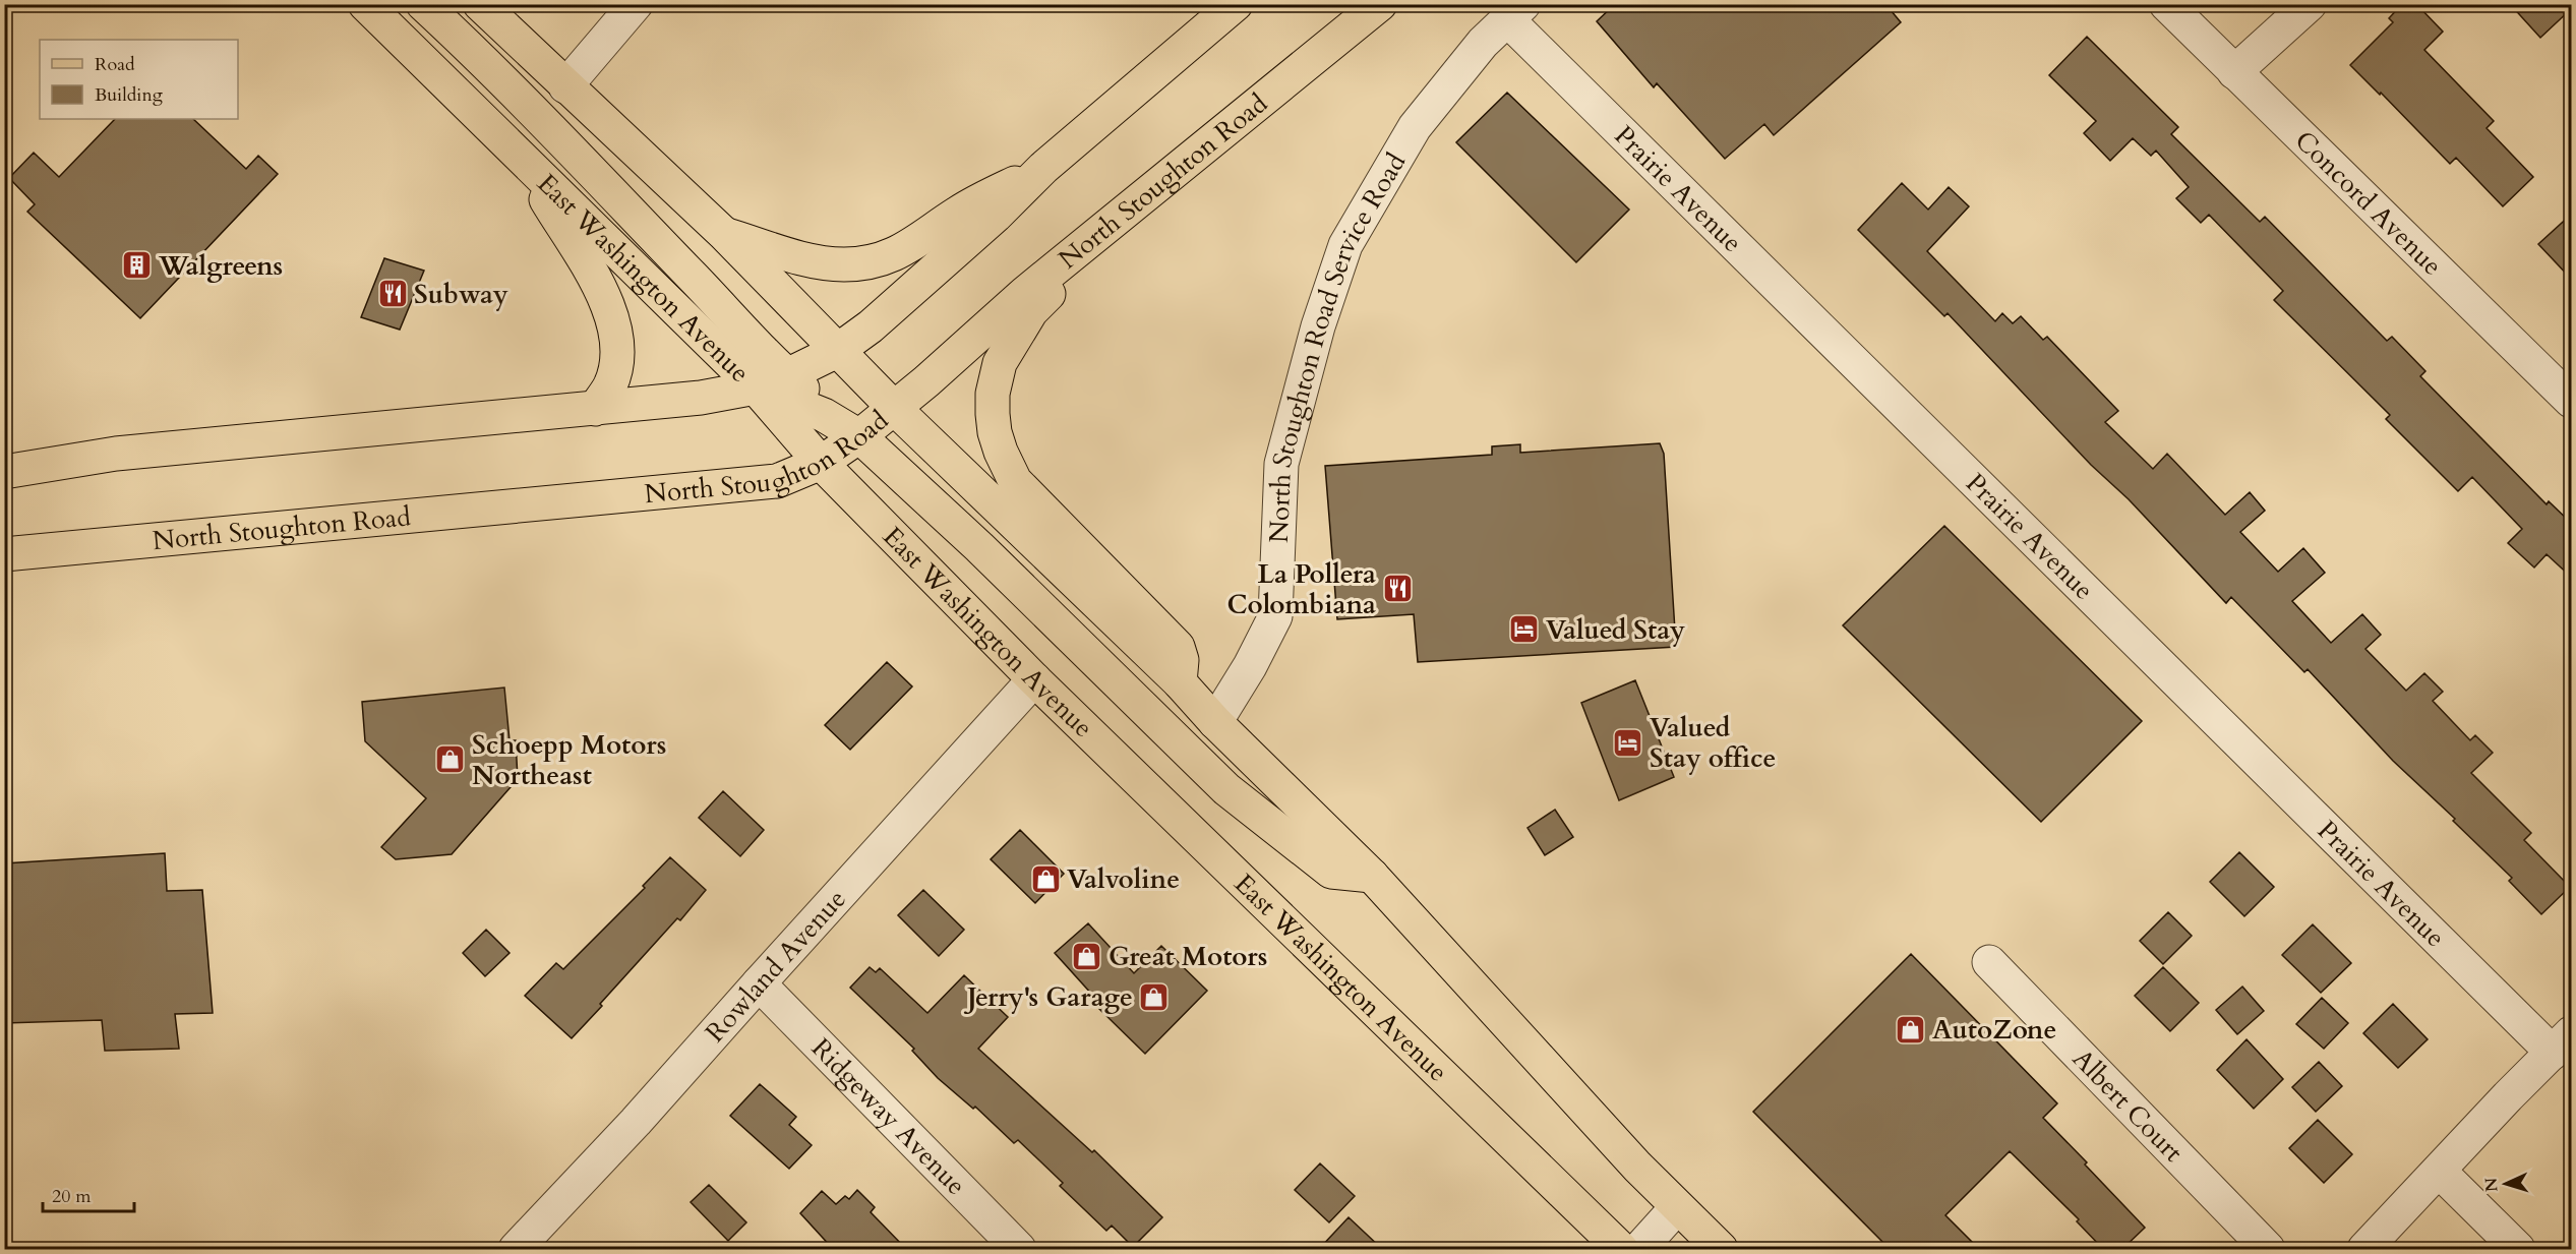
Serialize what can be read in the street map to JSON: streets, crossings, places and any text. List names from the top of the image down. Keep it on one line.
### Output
{"streets":{"main road":["North Stoughton Road","East Washington Avenue"],"street":["Prairie Avenue","Concord Avenue","North Stoughton Road Service Road","Rowland Avenue","Albert Court","Ridgeway Avenue"]},"crossings":[["North Stoughton Road","East Washington Avenue"],["Prairie Avenue","North Stoughton Road Service Road"],["East Washington Avenue","Rowland Avenue"],["Rowland Avenue","Ridgeway Avenue"]],"places":{"building":["Walgreens"],"restaurant":["Subway","La Pollera Colombiana"],"hotel":["Valued Stay","Valued Stay office"],"shop":["Schoepp Motors Northeast","Valvoline","Great Motors","Jerry's Garage","AutoZone"]},"legend":["Road","Building"],"scale_bar":"20 m","north":"left"}
